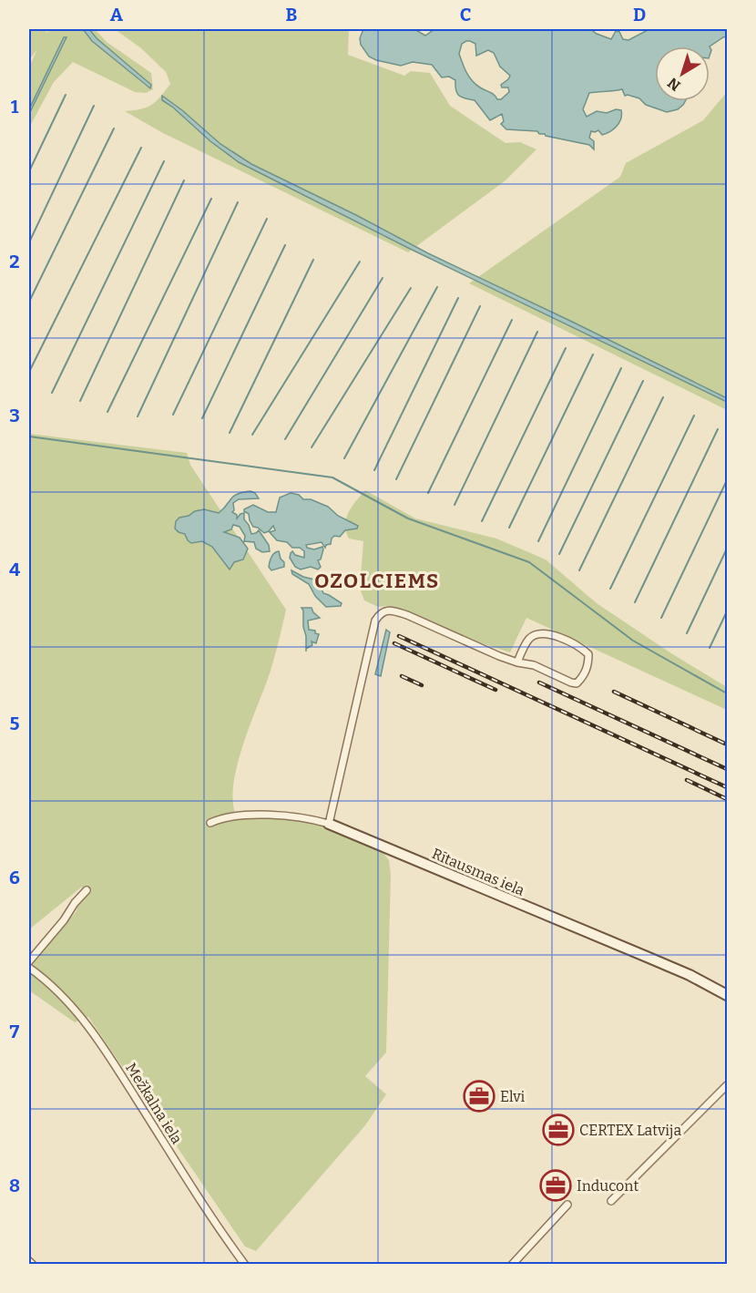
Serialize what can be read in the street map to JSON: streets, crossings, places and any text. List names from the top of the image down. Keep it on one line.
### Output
{"streets":{"street":["Rītausmas iela","Mežkalna iela"]},"districts":["OZOLCIEMS"],"places":{"office":["Elvi","CERTEX Latvija","Inducont"]},"north":"bottom left","grid":{"columns":["A","B","C","D"],"rows":["1","2","3","4","5","6","7","8"]}}
